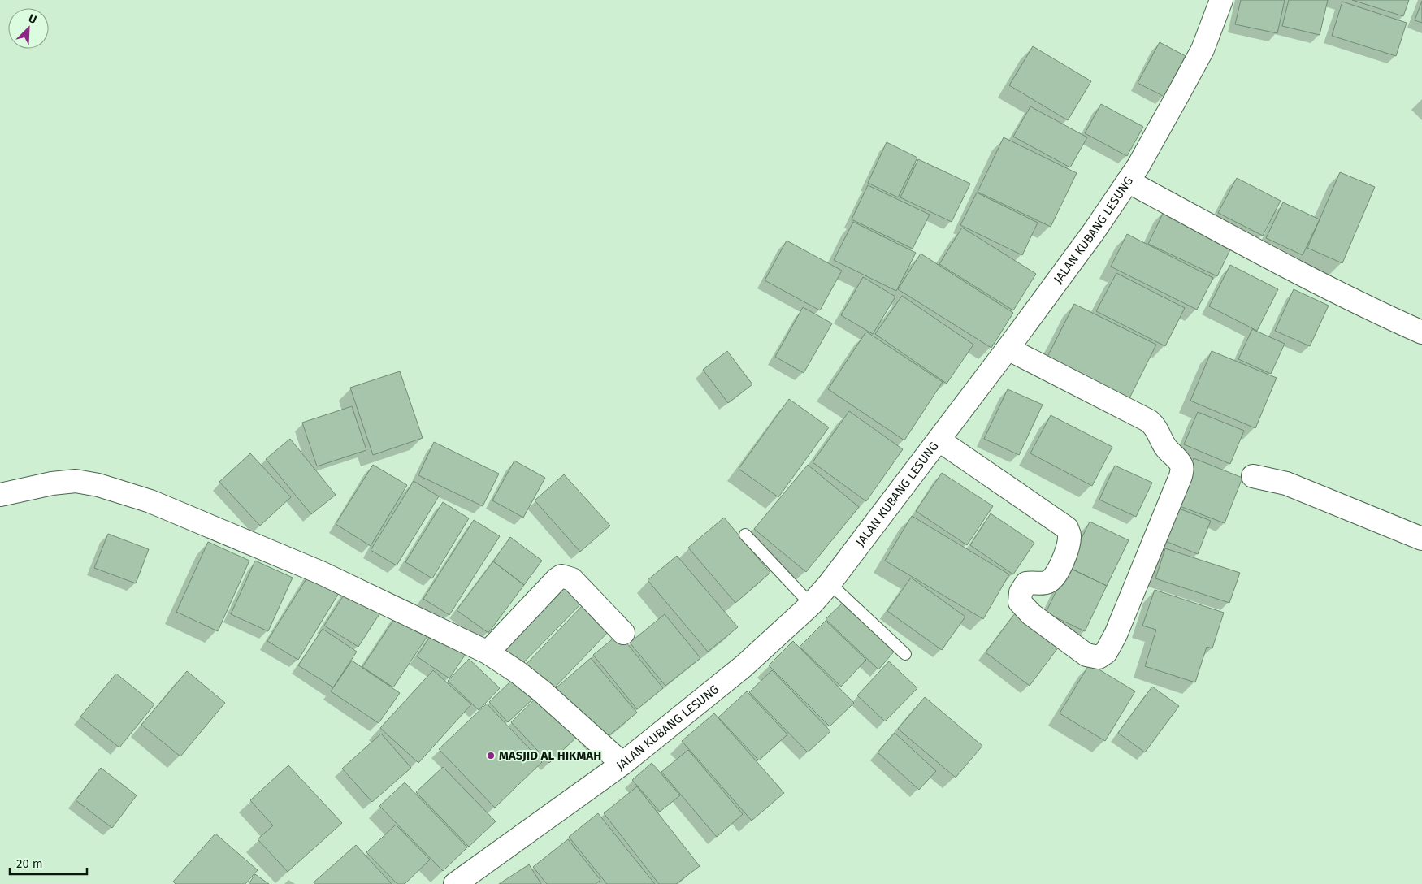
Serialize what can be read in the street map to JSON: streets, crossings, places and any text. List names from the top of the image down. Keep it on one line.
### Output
{"streets":{"street":["JALAN KUBANG LESUNG"]},"places":["MASJID AL HIKMAH"],"scale_bar":"20 m","north":"top right"}
